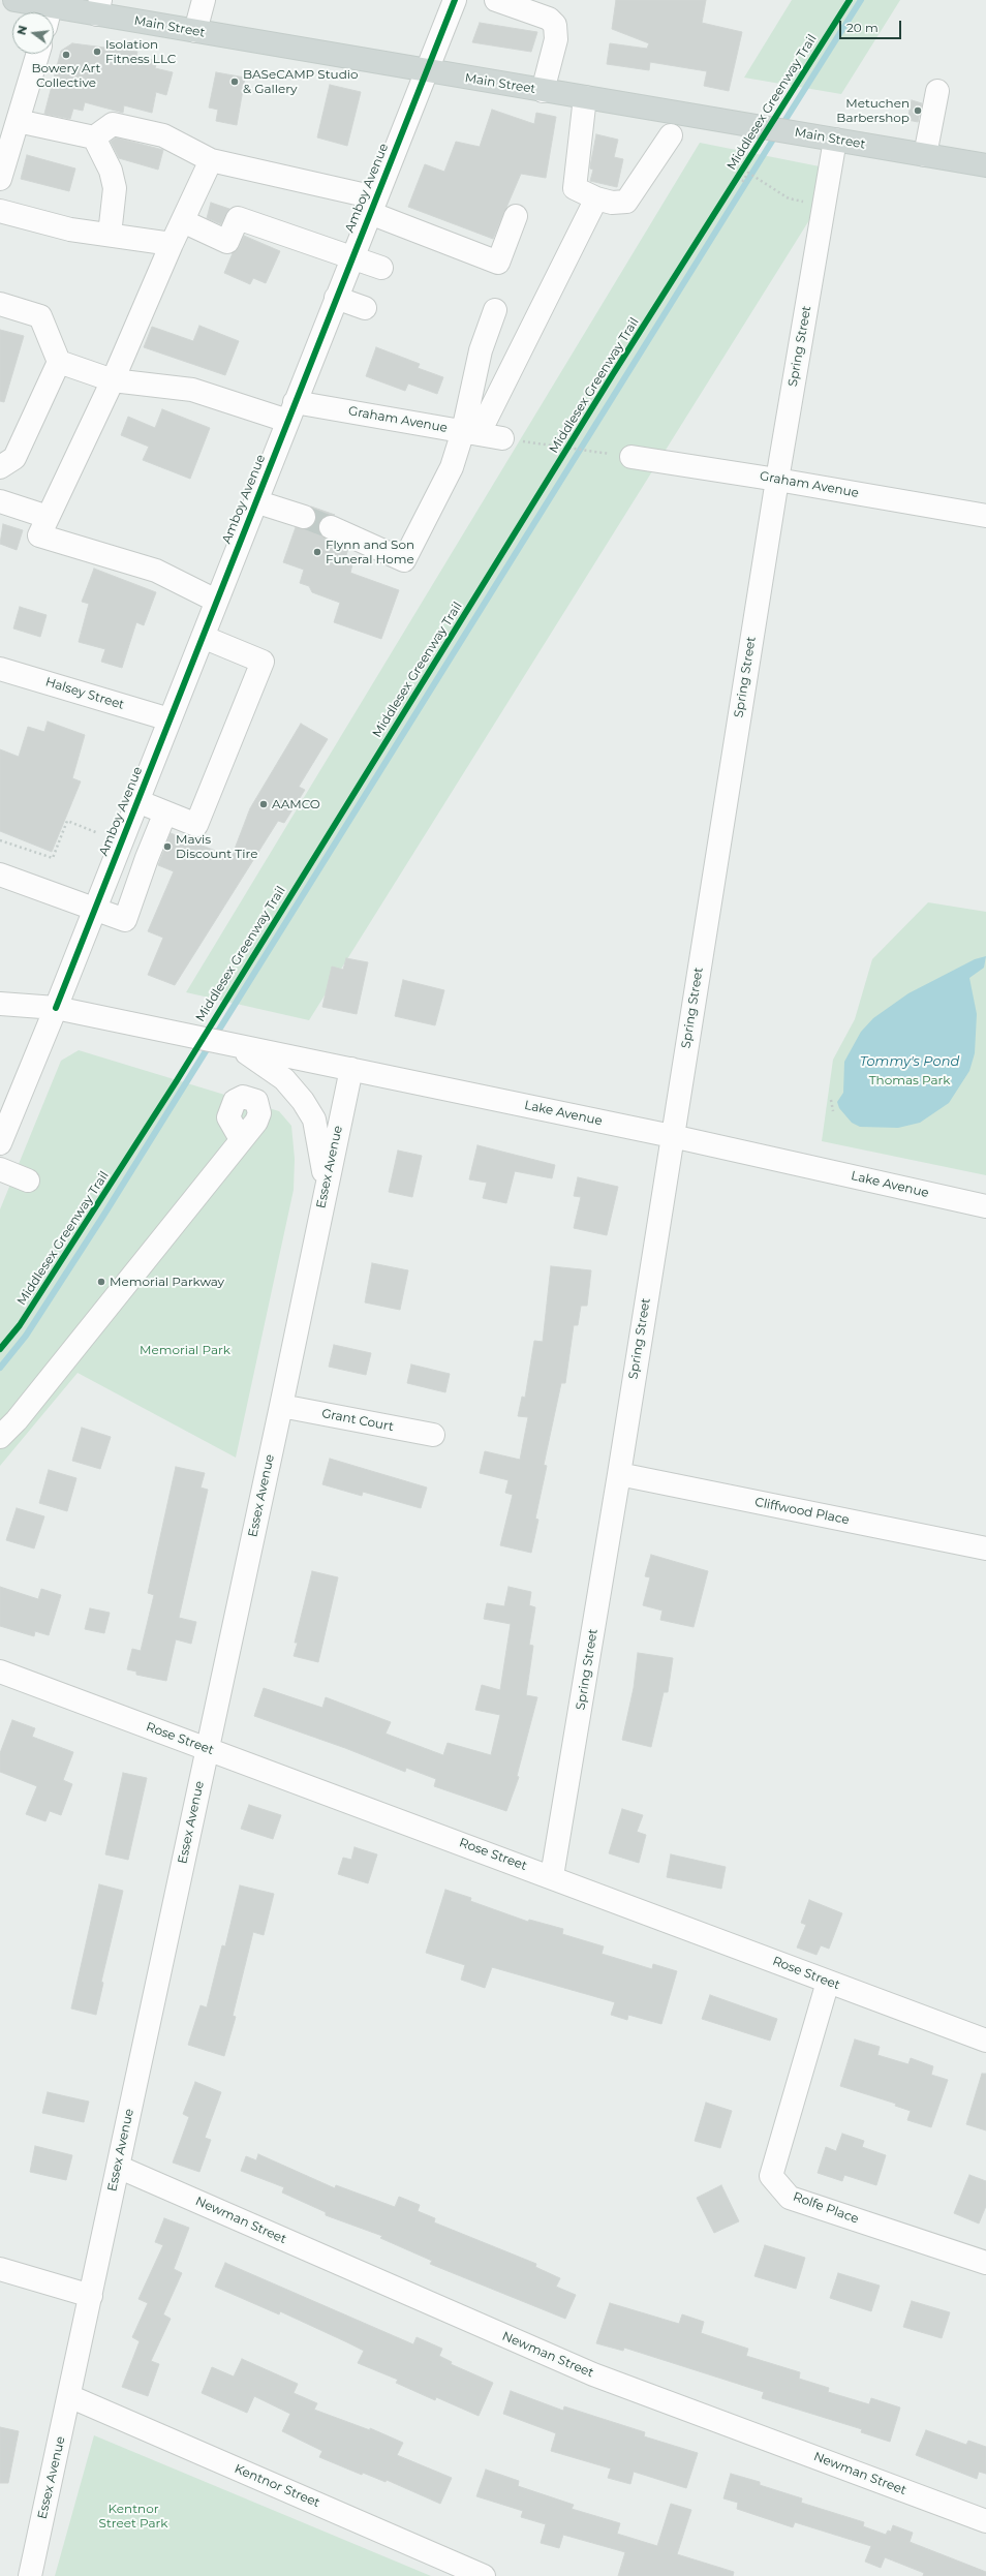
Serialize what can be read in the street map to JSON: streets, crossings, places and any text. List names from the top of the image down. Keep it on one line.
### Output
{"streets":{"main road":["Main Street"],"street":["Amboy Avenue","Spring Street","Graham Avenue","Halsey Street","Lake Avenue","Essex Avenue","Grant Court","Cliffwood Place","Rose Street","Rolfe Place","Newman Street","Kentnor Street"],"cycle path":["Middlesex Greenway Trail"]},"crossings":[["Main Street","Amboy Avenue"],["Main Street","Spring Street"],["Amboy Avenue","Graham Avenue"],["Amboy Avenue","Halsey Street"],["Amboy Avenue","Lake Avenue"],["Spring Street","Graham Avenue"],["Spring Street","Lake Avenue"],["Spring Street","Cliffwood Place"],["Spring Street","Rose Street"],["Lake Avenue","Essex Avenue"],["Essex Avenue","Grant Court"],["Essex Avenue","Rose Street"],["Essex Avenue","Newman Street"],["Essex Avenue","Kentnor Street"],["Rose Street","Rolfe Place"]],"water":["Tommy's Pond"],"parks":["Thomas Park","Memorial Park","Kentnor Street Park"],"places":["Isolation Fitness LLC","Bowery Art Collective","BASeCAMP Studio & Gallery","Metuchen Barbershop","Flynn and Son Funeral Home","AAMCO","Mavis Discount Tire","Memorial Parkway"],"scale_bar":"20 m","north":"left"}
